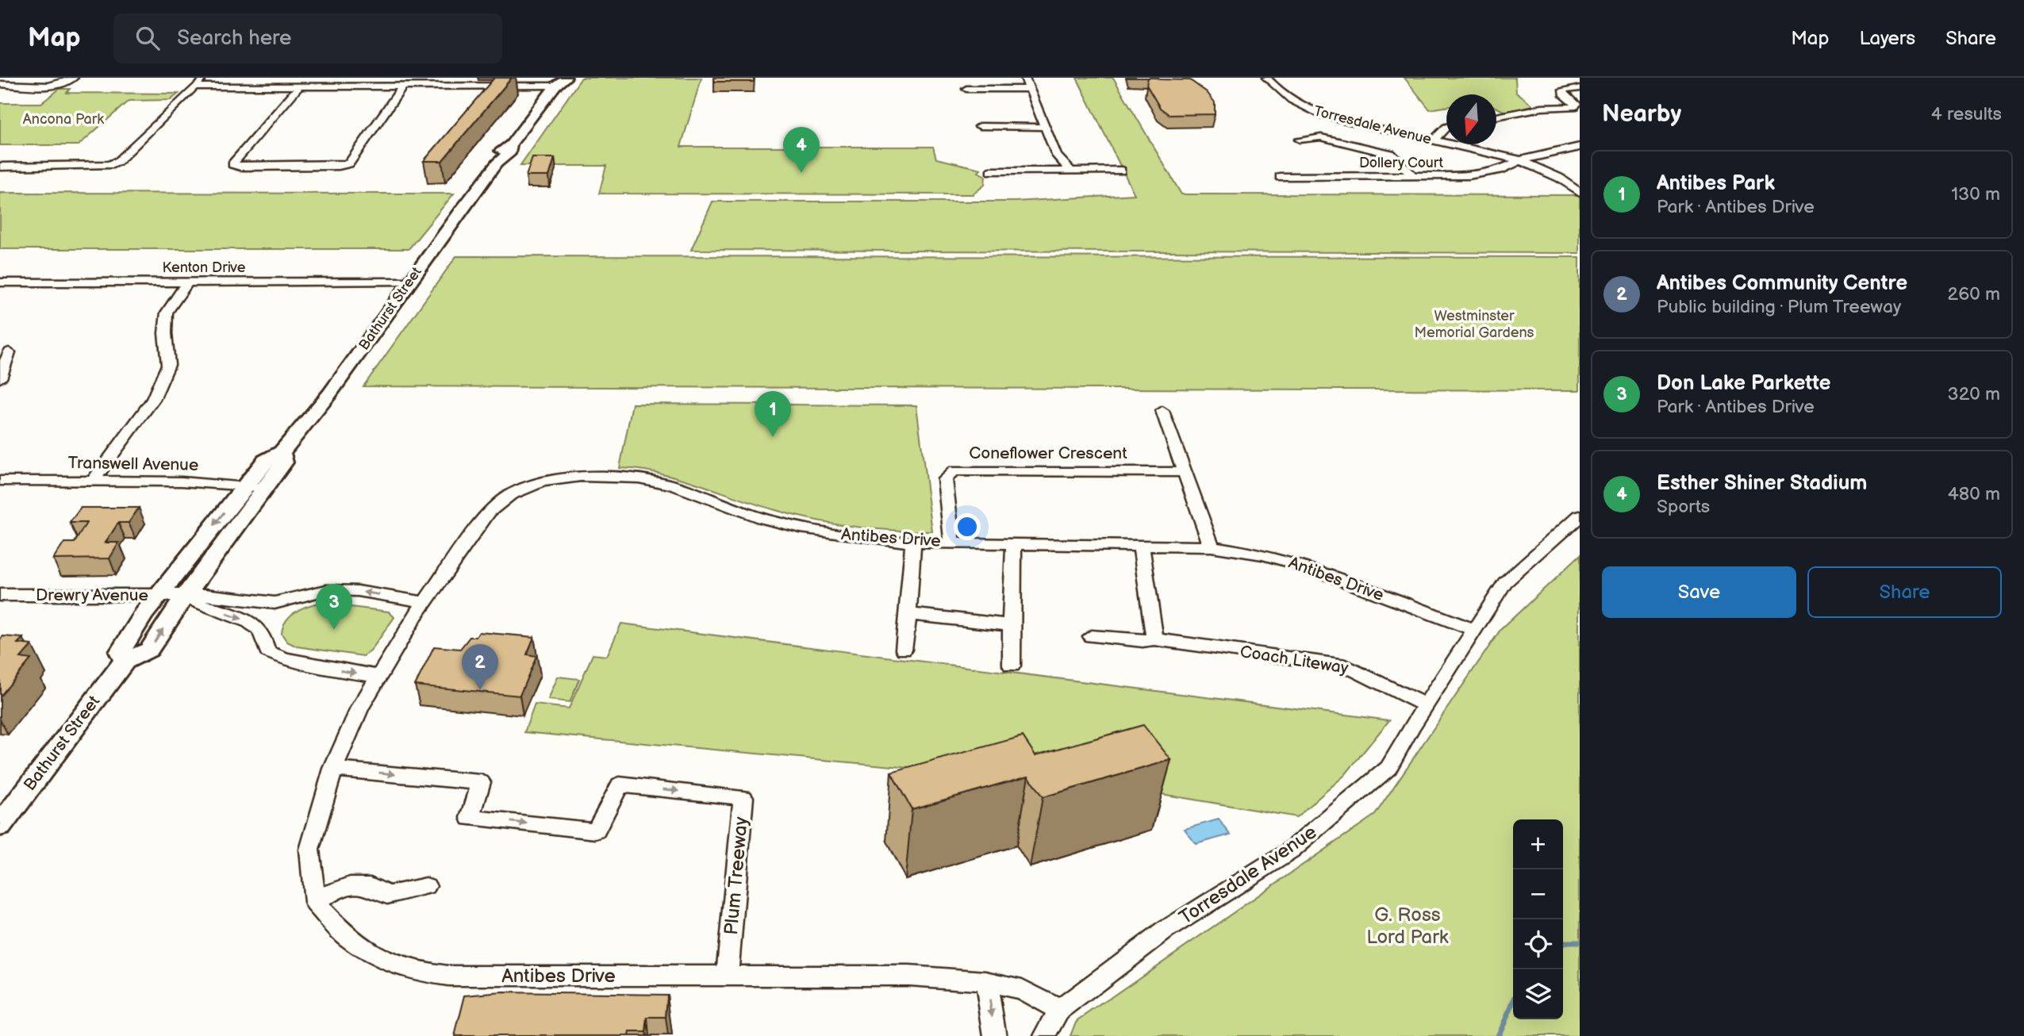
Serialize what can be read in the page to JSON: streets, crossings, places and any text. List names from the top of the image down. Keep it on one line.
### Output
{"streets":{"main road":["Bathurst Street"],"street":["Torresdale Avenue","Dollery Court","Kenton Drive","Coneflower Crescent","Transwell Avenue","Antibes Drive","Drewry Avenue","Coach Liteway","Plum Treeway"]},"crossings":[["Torresdale Avenue","Dollery Court"],["Torresdale Avenue","Antibes Drive"],["Torresdale Avenue","Coach Liteway"],["Kenton Drive","Bathurst Street"],["Bathurst Street","Transwell Avenue"],["Bathurst Street","Drewry Avenue"],["Coneflower Crescent","Antibes Drive"],["Antibes Drive","Plum Treeway"]],"parks":["Ancona Park","Westminster Memorial Gardens","G. Ross Lord Park"],"north":"bottom","page":{"header":"Map","search":"Search here","nav":["Map","Layers","Share"],"heading":["Nearby","4 results"],"pins":["4","1","3","2"],"list":[{"mark":"1","name":"Antibes Park","note":"Park · Antibes Drive","value":"130 m"},{"mark":"2","name":"Antibes Community Centre","note":"Public building · Plum Treeway","value":"260 m"},{"mark":"3","name":"Don Lake Parkette","note":"Park · Antibes Drive","value":"320 m"},{"mark":"4","name":"Esther Shiner Stadium","note":"Sports","value":"480 m"}],"buttons":["Save","Share"],"map_buttons":["+","−"]}}
